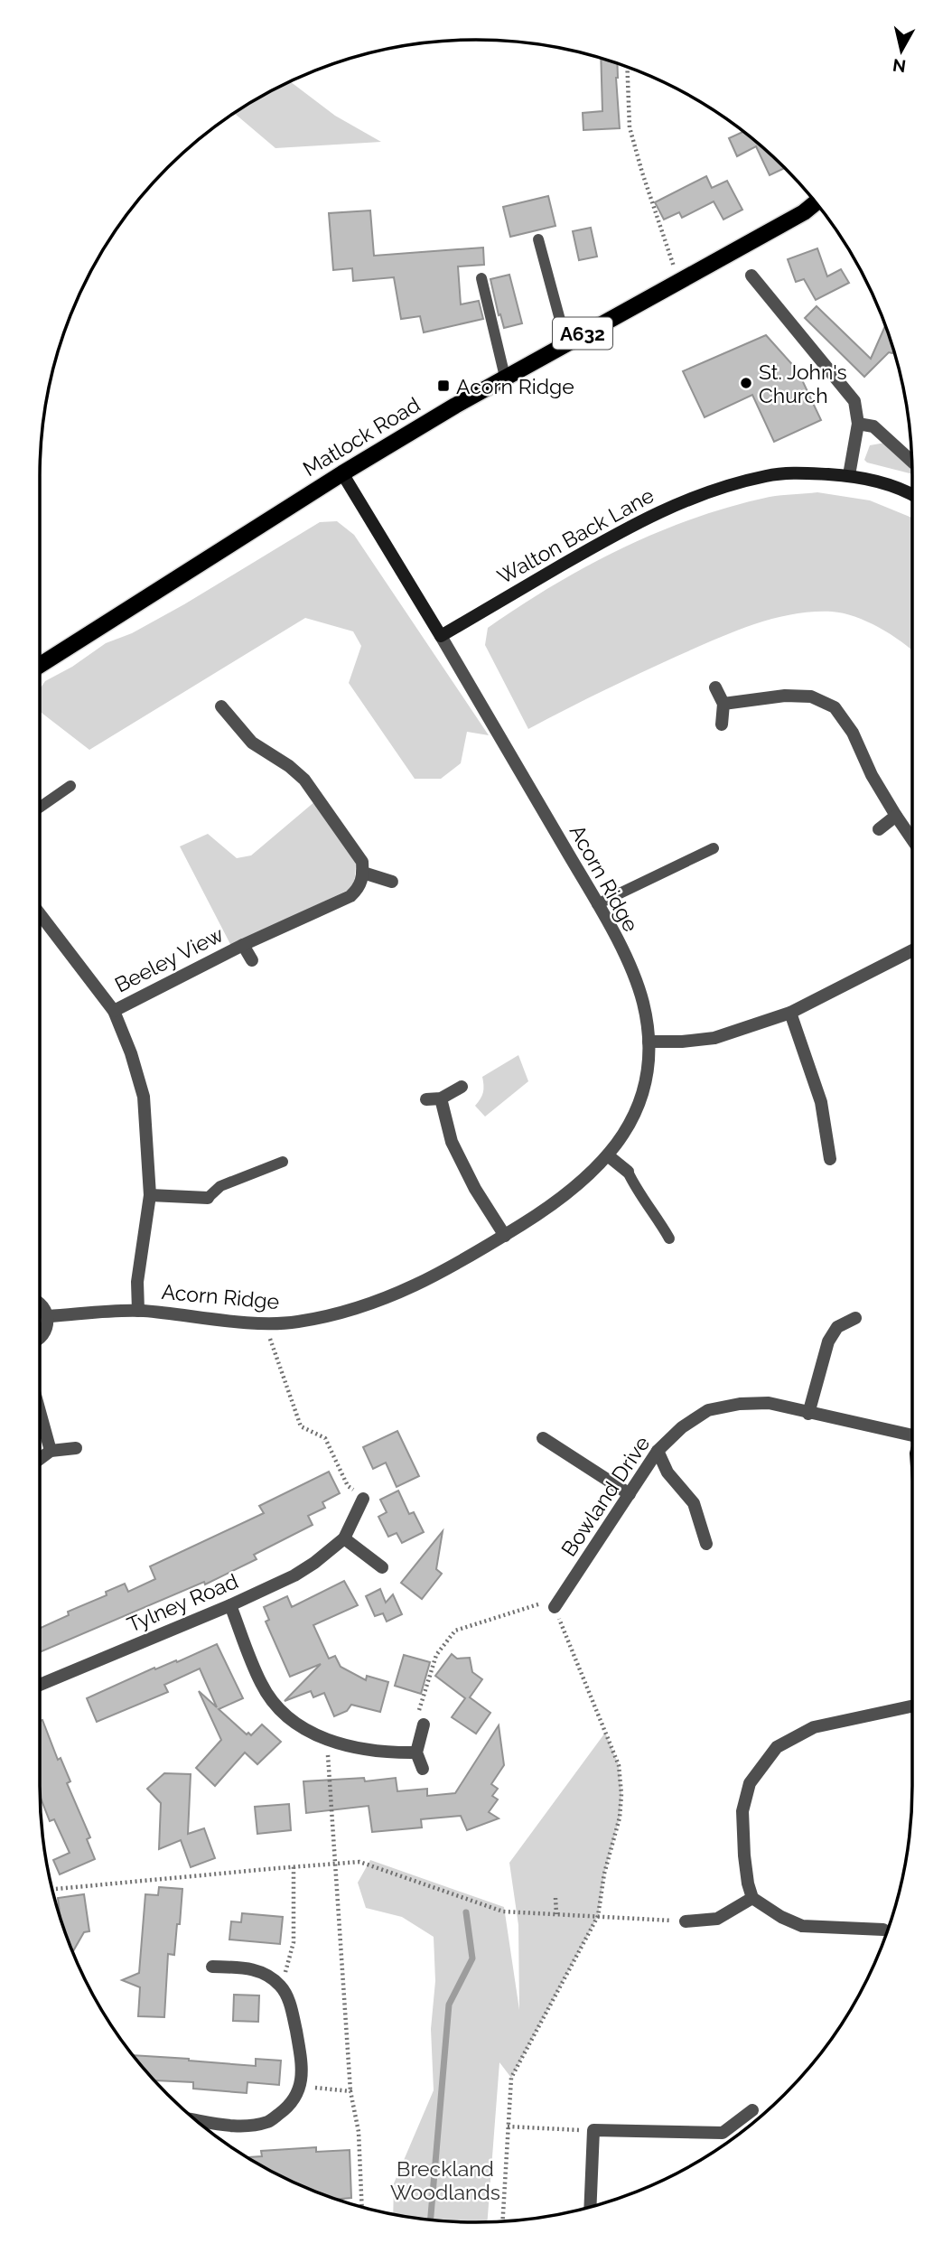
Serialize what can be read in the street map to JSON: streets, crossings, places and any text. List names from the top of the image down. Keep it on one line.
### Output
{"streets":{"main road":["A632","Matlock Road"],"street":["Walton Back Lane","Acorn Ridge","Beeley View","Bowland Drive","Tylney Road"]},"crossings":[["Matlock Road","Acorn Ridge"],["Walton Back Lane","Acorn Ridge"]],"parks":["Breckland Woodlands"],"places":{"other":["St. John's Church"],"transit":["Acorn Ridge"]},"north":"bottom"}
